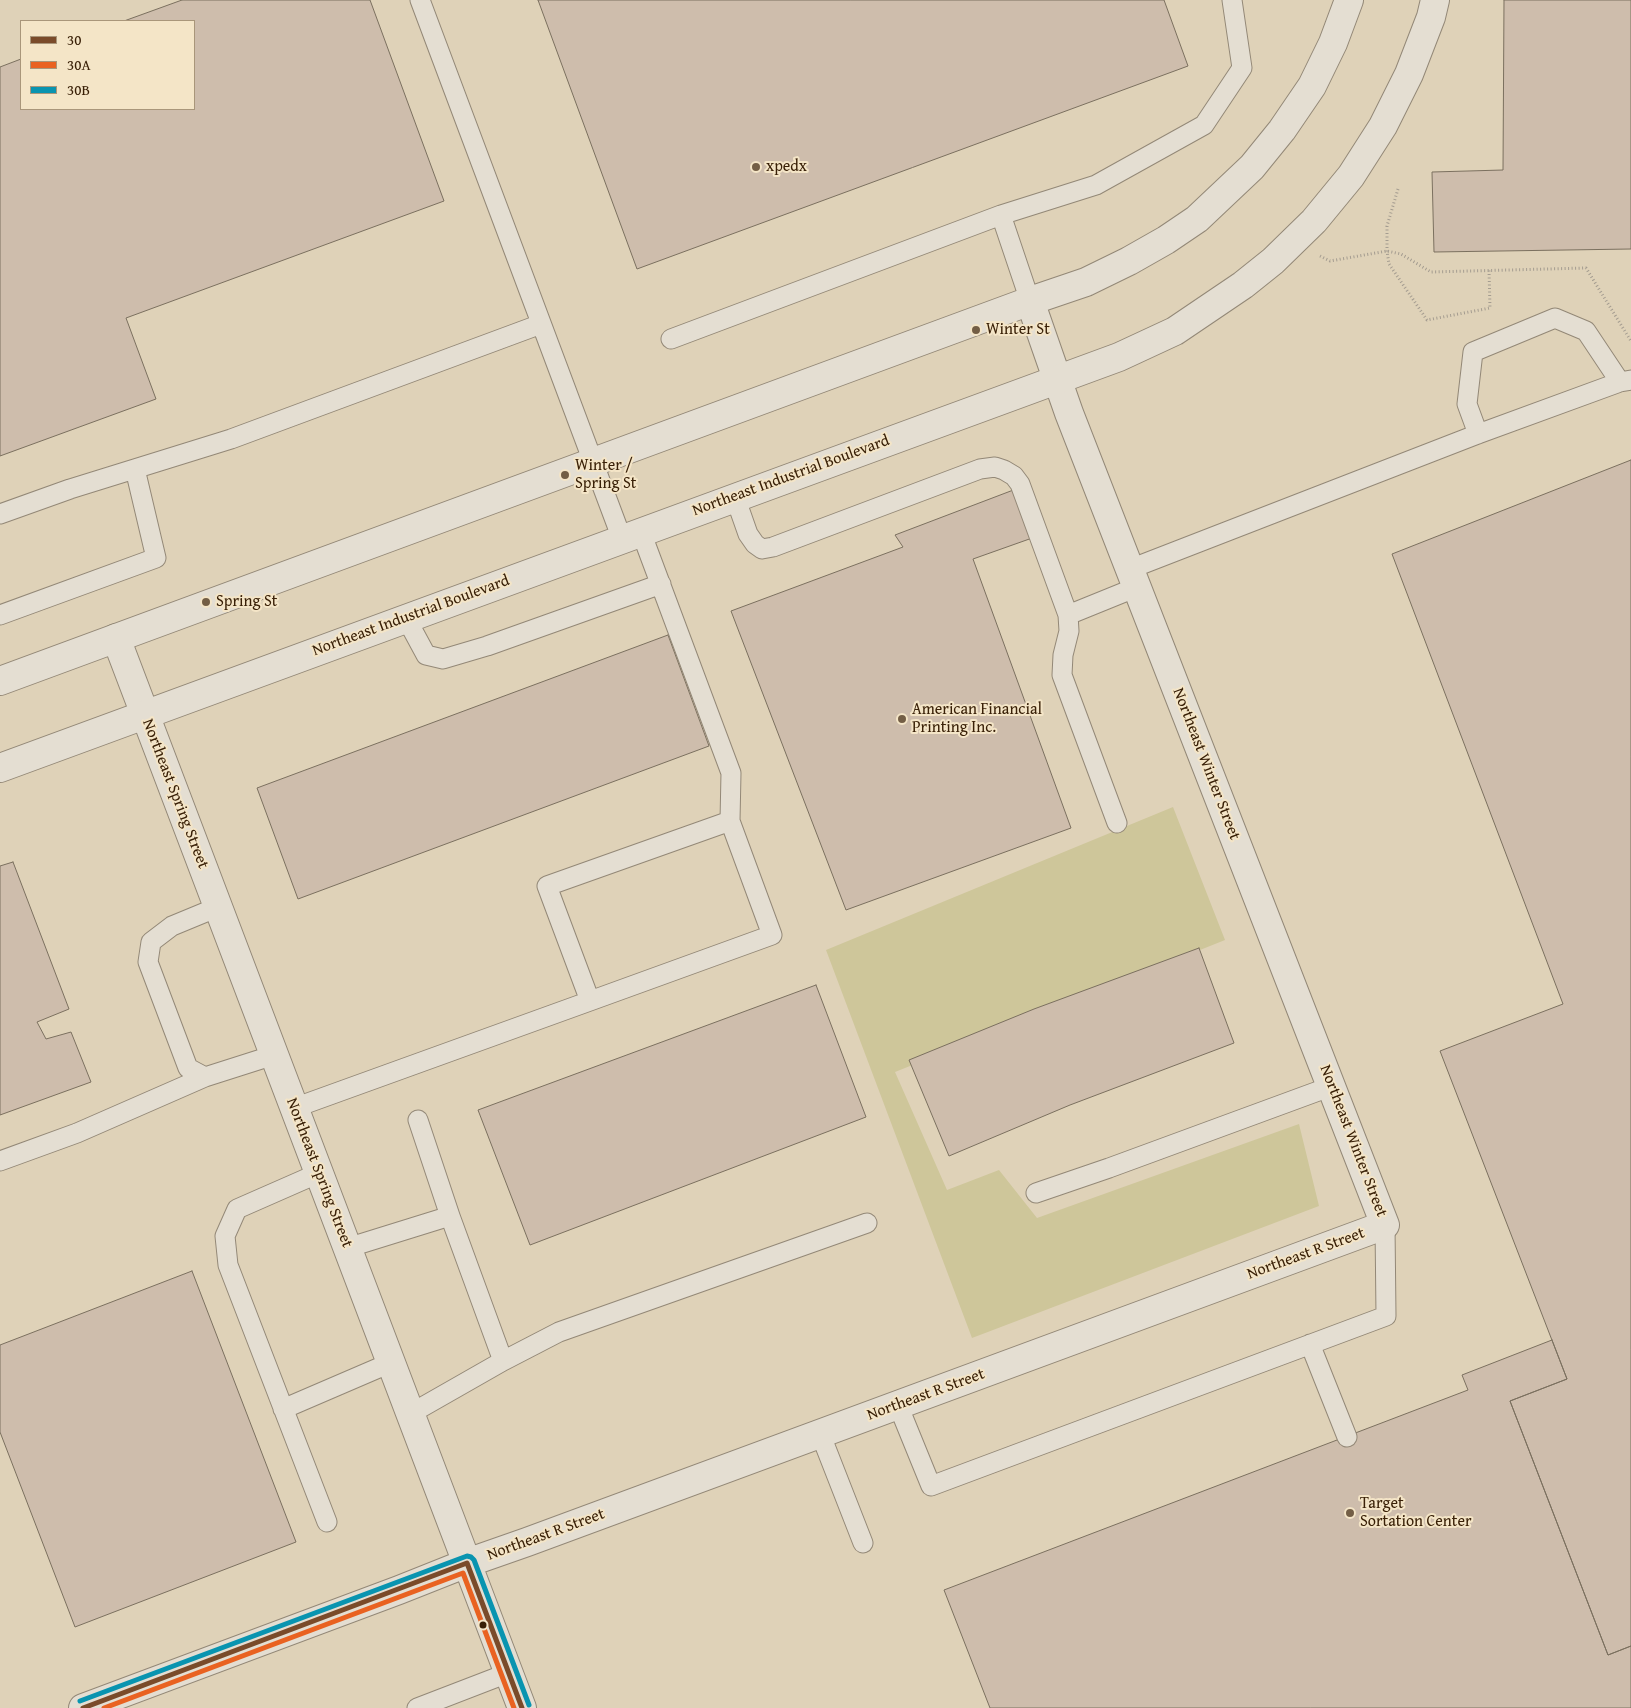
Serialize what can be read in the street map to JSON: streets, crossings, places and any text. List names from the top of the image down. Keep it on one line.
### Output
{"streets":{"street":["Northeast Industrial Boulevard","Northeast Winter Street","Northeast Spring Street","Northeast R Street"]},"crossings":[["Northeast Industrial Boulevard","Northeast Winter Street"],["Northeast Industrial Boulevard","Northeast Spring Street"],["Northeast Winter Street","Northeast R Street"],["Northeast Spring Street","Northeast R Street"]],"places":["xpedx","Winter St","Winter / Spring St","Spring St","American Financial Printing Inc.","Target Sortation Center"],"lines":["transit line 30B","transit line 30","transit line 30A"],"legend":["30","30A","30B"]}
